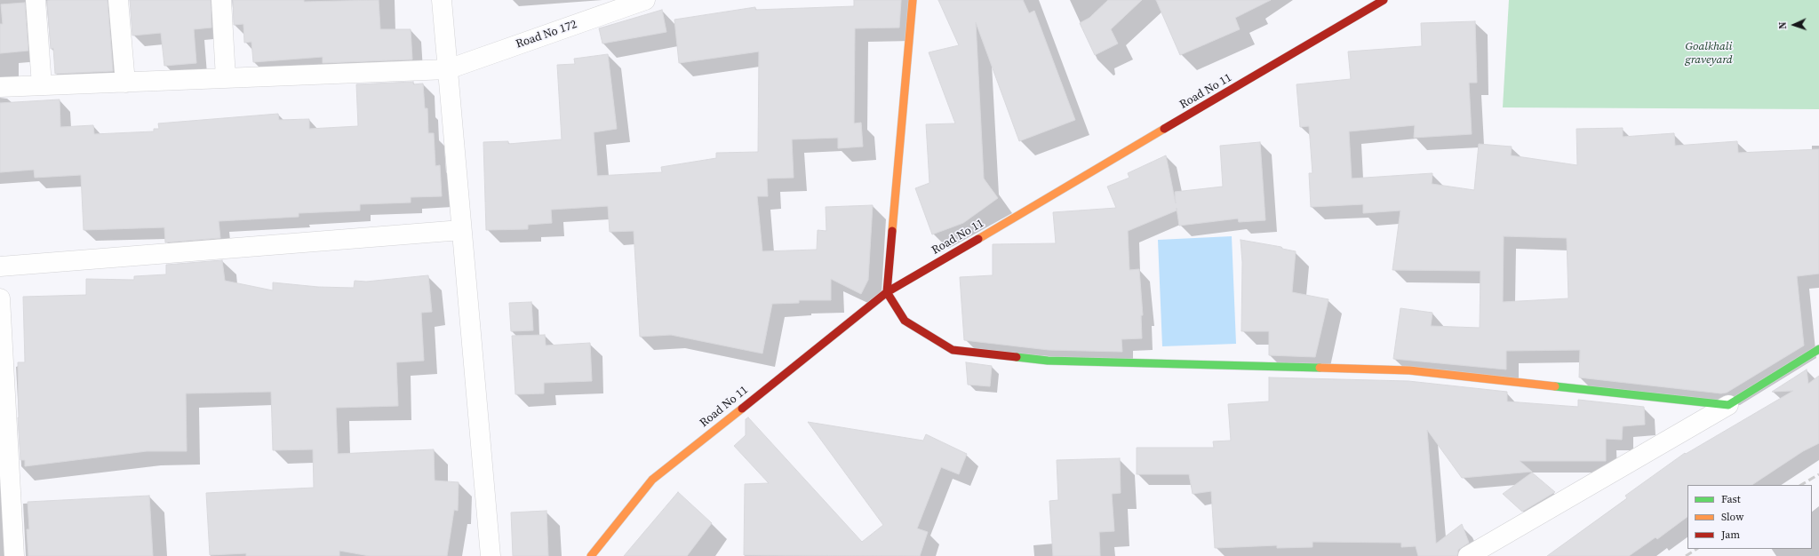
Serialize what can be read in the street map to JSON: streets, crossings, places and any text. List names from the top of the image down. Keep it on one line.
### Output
{"streets":{"street":["Road No 172","Road No 11"]},"parks":["Goalkhali graveyard"],"legend":["Fast","Slow","Jam"],"north":"left"}
